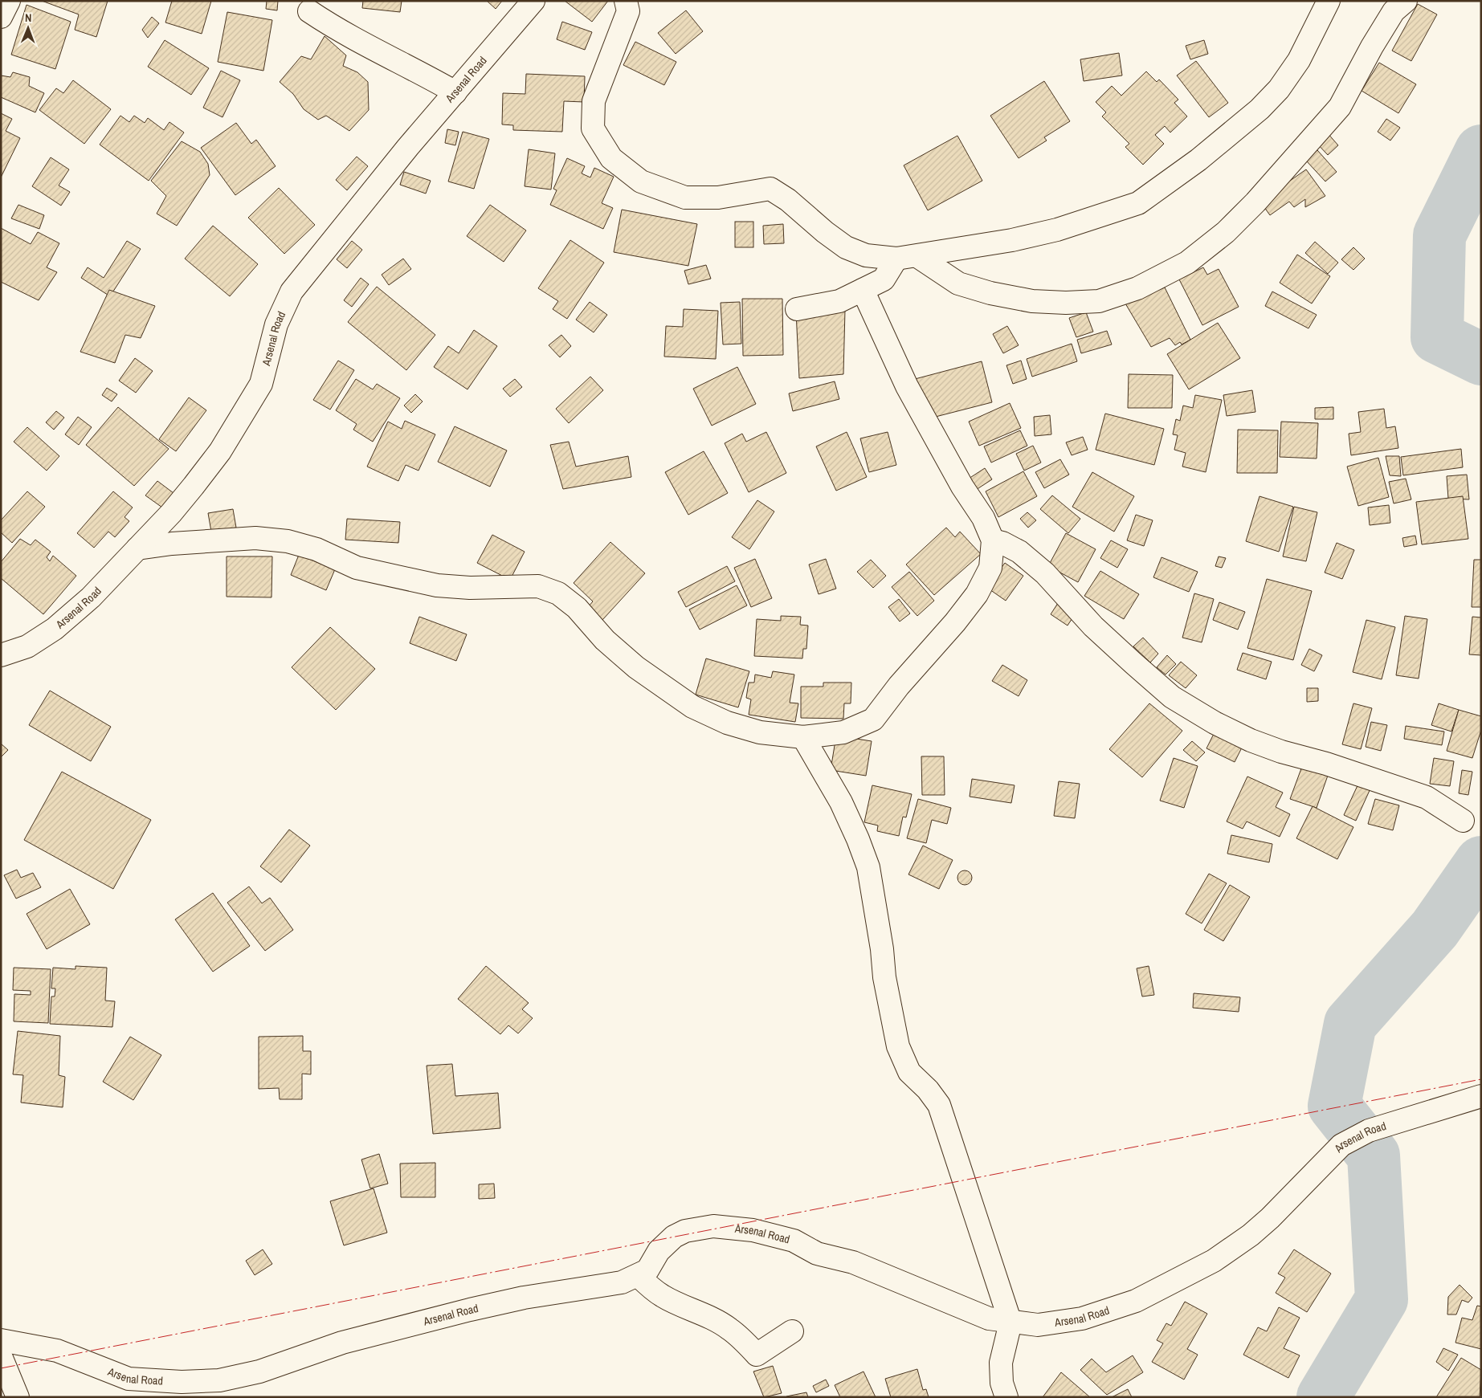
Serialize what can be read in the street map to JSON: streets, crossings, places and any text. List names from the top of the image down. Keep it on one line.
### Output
{"streets":{"street":["Arsenal Road"]},"north":"top"}
